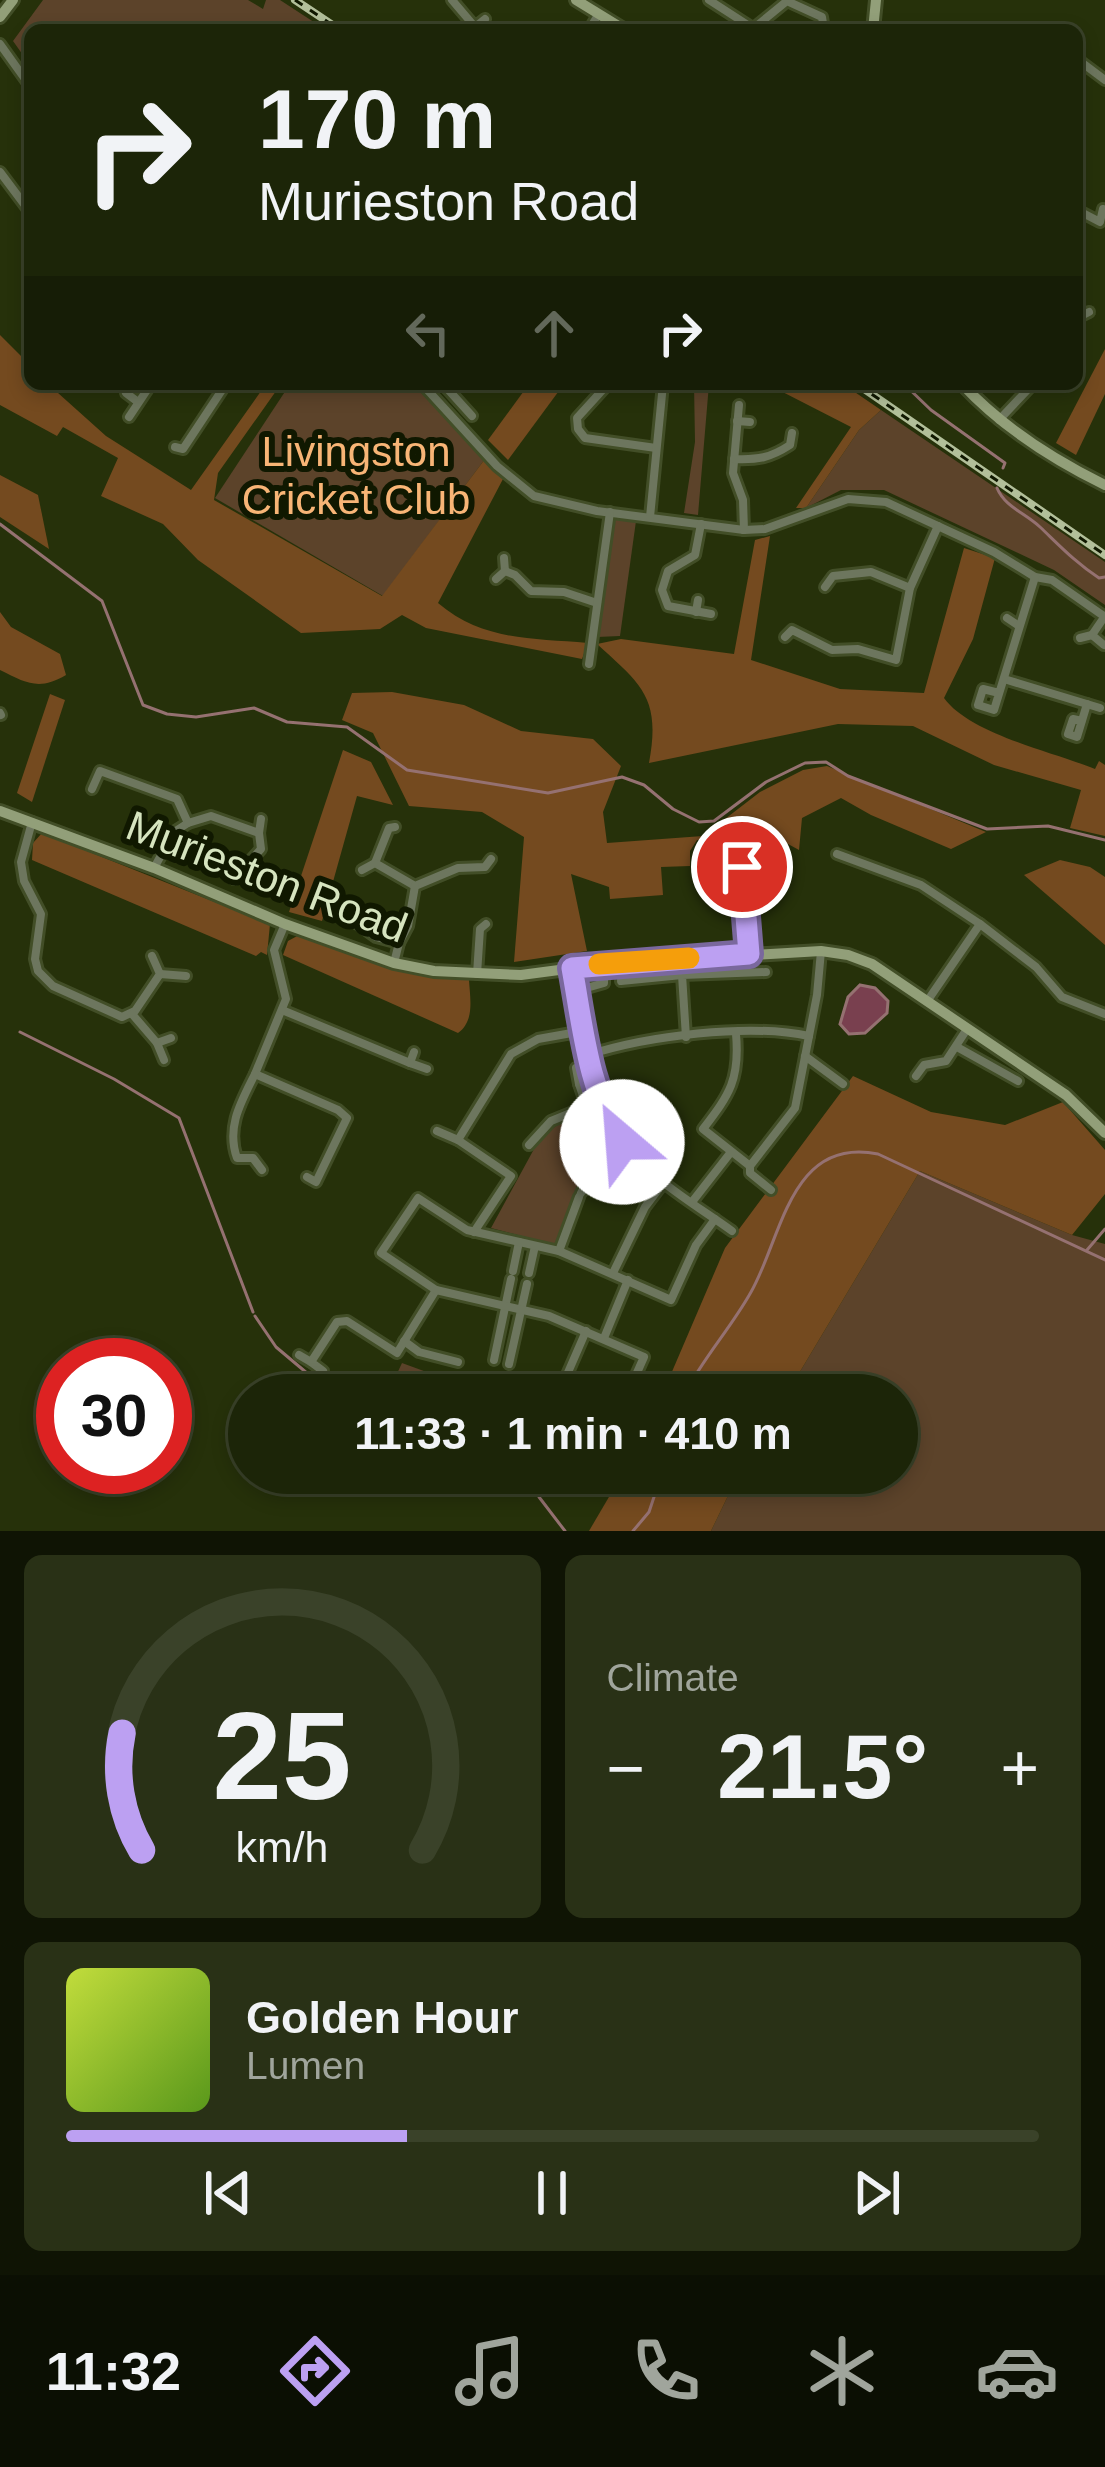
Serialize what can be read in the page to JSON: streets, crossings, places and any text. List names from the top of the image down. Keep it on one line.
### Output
{"streets":{"street":["Murieston Road"]},"parks":["Livingston Cricket Club"],"page":{"turn":["170 m","Murieston Road"],"limit":"30","trip":"11:33 · 1 min · 410 m","tile":"Climate","heat":["−","21.5°","+"],"song":["Golden Hour","Lumen"],"tabs":"11:32","gauge":["25","km/h"]}}
